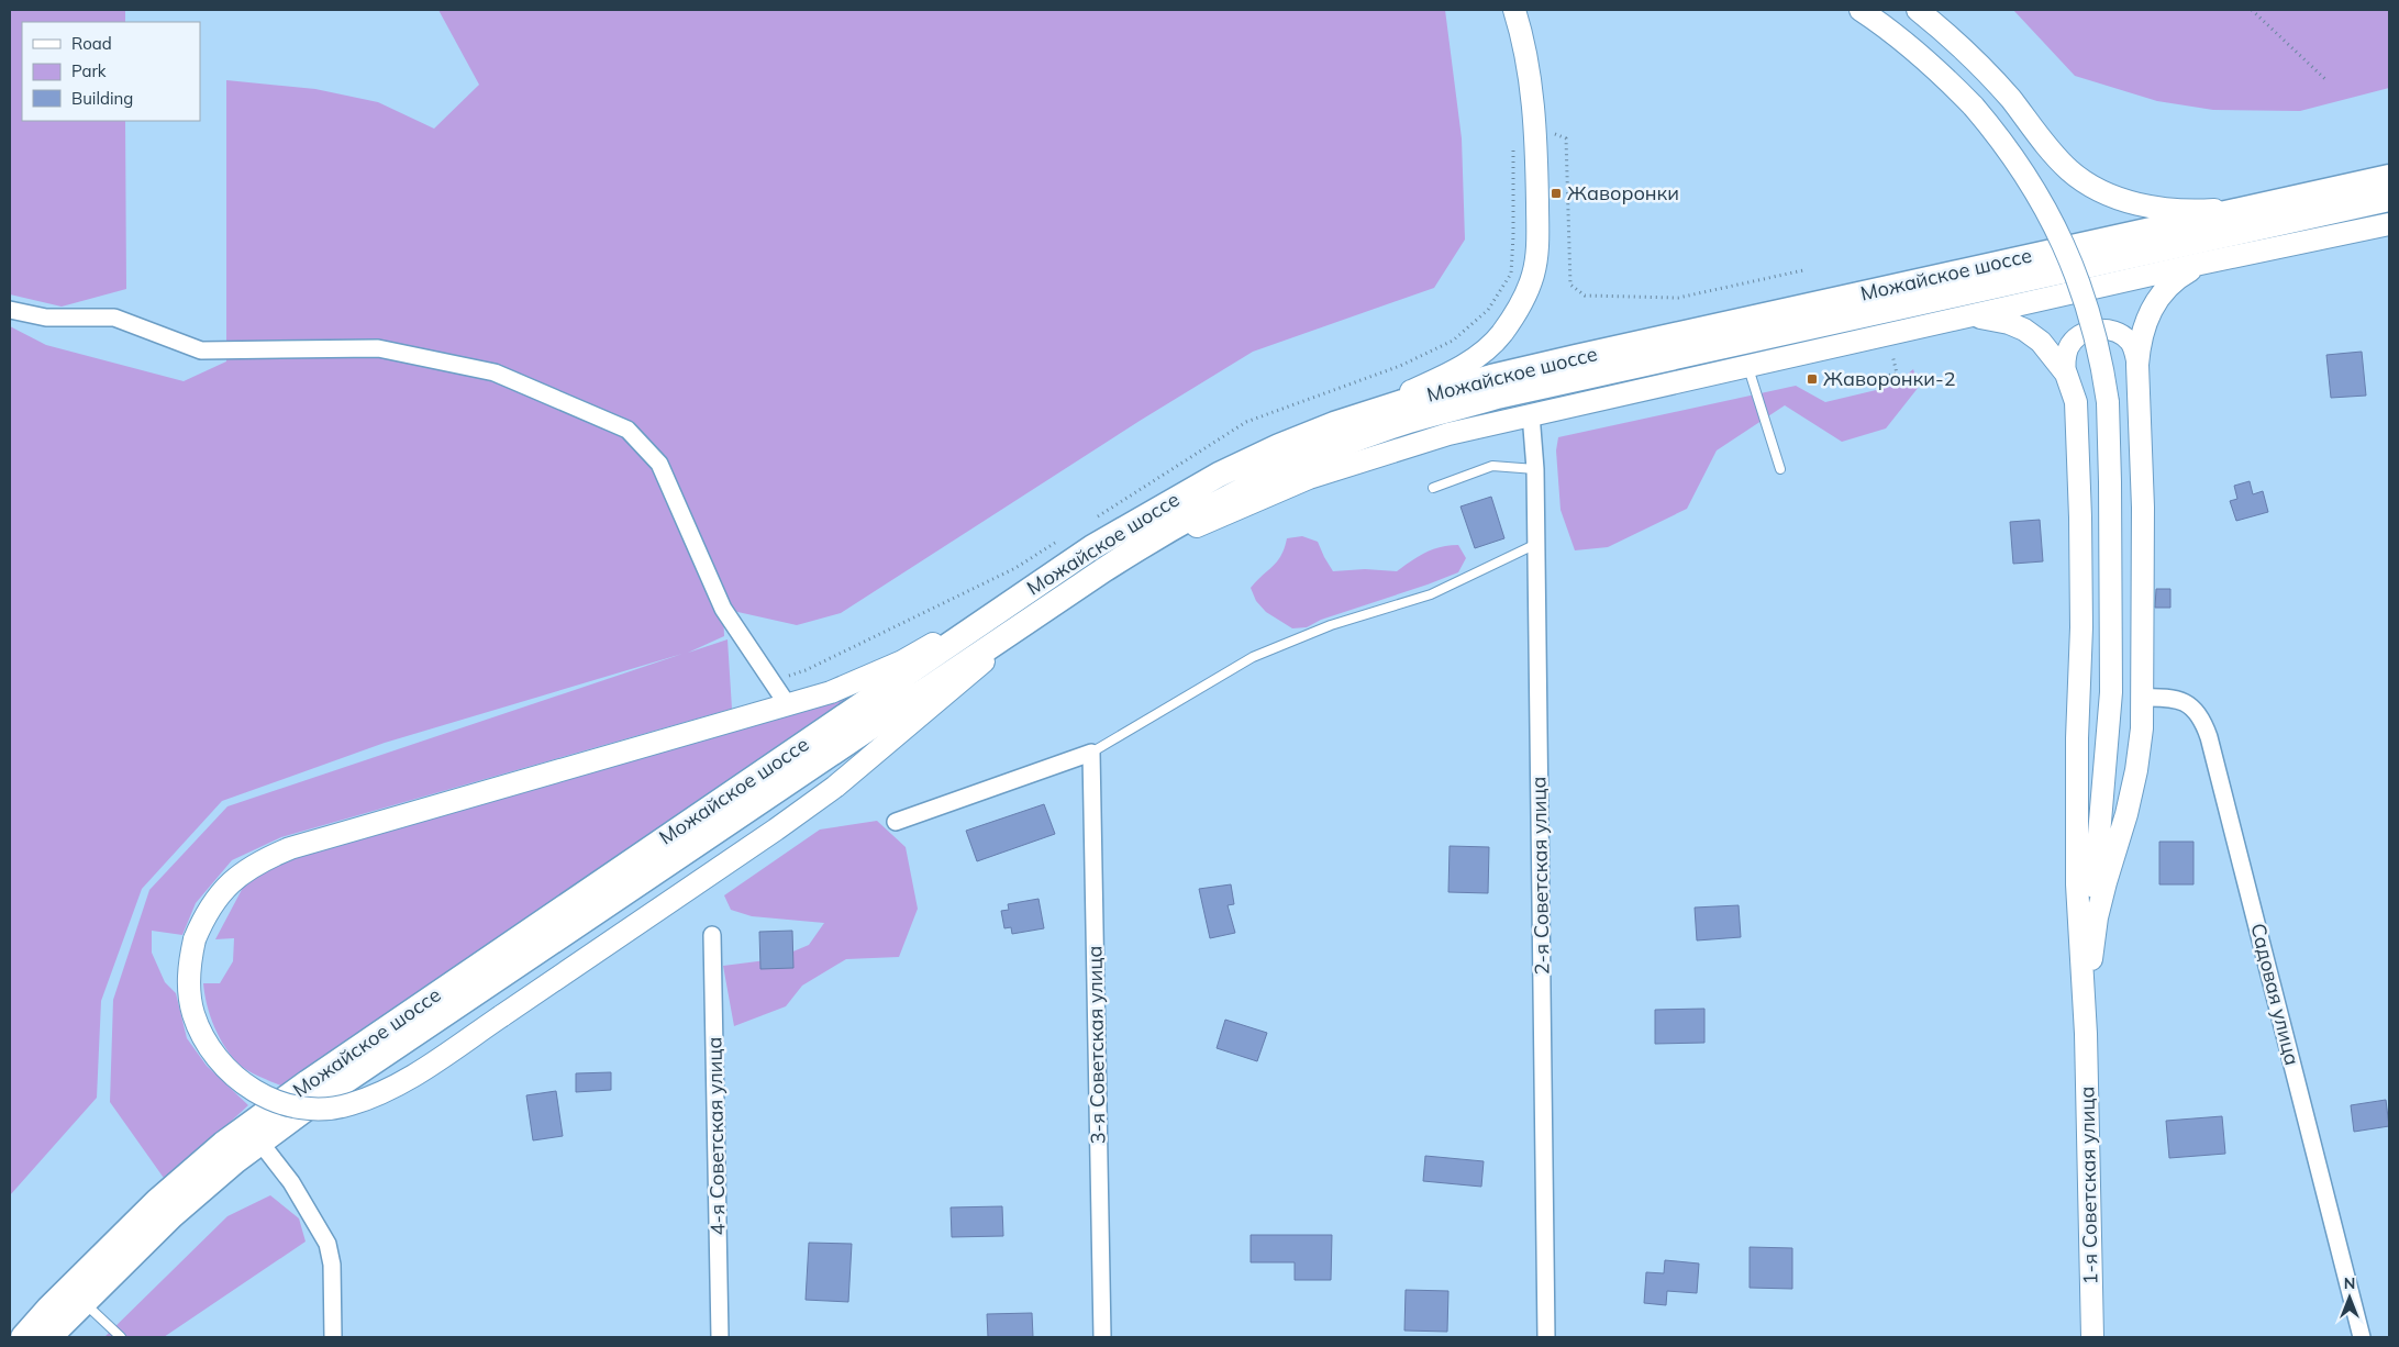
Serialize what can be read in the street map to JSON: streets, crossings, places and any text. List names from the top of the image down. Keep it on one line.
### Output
{"streets":{"main road":["Можайское шоссе","1-я Советская улица"],"street":["2-я Советская улица","Садовая улица","3-я Советская улица","4-я Советская улица"]},"places":{"transit":["Жаворонки","Жаворонки-2"]},"legend":["Road","Park","Building"],"north":"top"}
